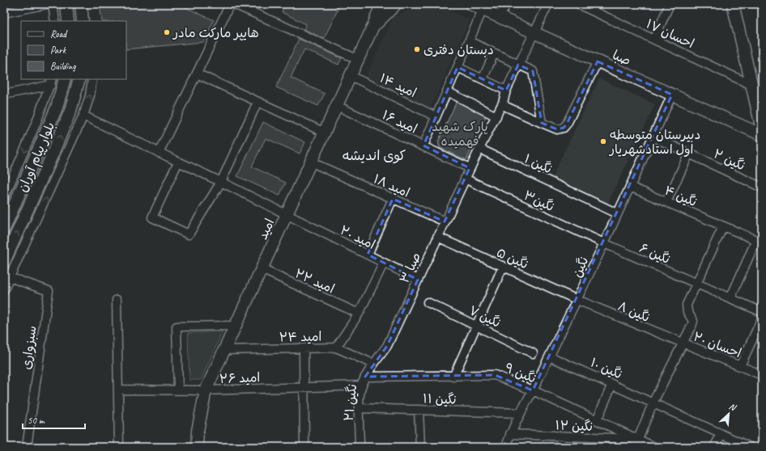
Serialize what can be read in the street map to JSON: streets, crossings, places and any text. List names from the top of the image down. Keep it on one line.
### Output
{"streets":{"main road":["صبا","بلوار پیام آوران","امید"],"street":["احسان ۱۷","امید ۱۴","امید ۱۶","نگین ۲","نگین ۱","امید ۱۸","نگین ۴","نگین۳","امید ۲۰","نگین ۶","نگین ۵","نگین","صبا ۳","امید ۲۲","نگین ۸","نگین ۷","امید ۲۴","احسان ۲۰","سبزواری","نگین ۱۰","نگین ۹","امید ۲۶","نگین ۱۱","نگین ۲۱","نگین ۱۲"]},"crossings":[["صبا","نگین"],["امید ۱۴","امید"],["امید ۱۶","امید"],["نگین ۲","نگین"],["نگین ۱","نگین"],["امید ۱۸","امید"],["امید ۱۸","صبا ۳"],["نگین ۴","نگین"],["نگین۳","نگین ۶"],["نگین۳","نگین"],["نگین۳","صبا ۳"],["امید","امید ۲۰"],["امید","امید ۲۲"],["امید","امید ۲۴"],["امید","امید ۲۶"],["امید ۲۰","صبا ۳"],["نگین ۶","نگین"],["نگین ۵","نگین"],["نگین ۵","صبا ۳"],["نگین ۵","نگین ۸"],["نگین","نگین ۸"],["نگین","نگین ۱۰"],["نگین","نگین ۹"],["نگین","نگین ۱۱"],["نگین","نگین ۱۲"],["صبا ۳","امید ۲۴"],["صبا ۳","نگین ۲۱"],["نگین ۸","احسان ۲۰"],["امید ۲۴","نگین ۲۱"],["نگین ۹","نگین ۲۱"],["نگین ۹","نگین ۱۲"],["امید ۲۶","نگین ۲۱"],["نگین ۱۱","نگین ۲۱"]],"districts":["کوی اندیشه"],"parks":["پارک شهید فهمیده"],"places":["هایپر مارکت مادر","دبستان دفتری","دبیرستان متوسطه اول استادشهریار"],"legend":["Road","Park","Building"],"scale_bar":"50 m","north":"top right"}
